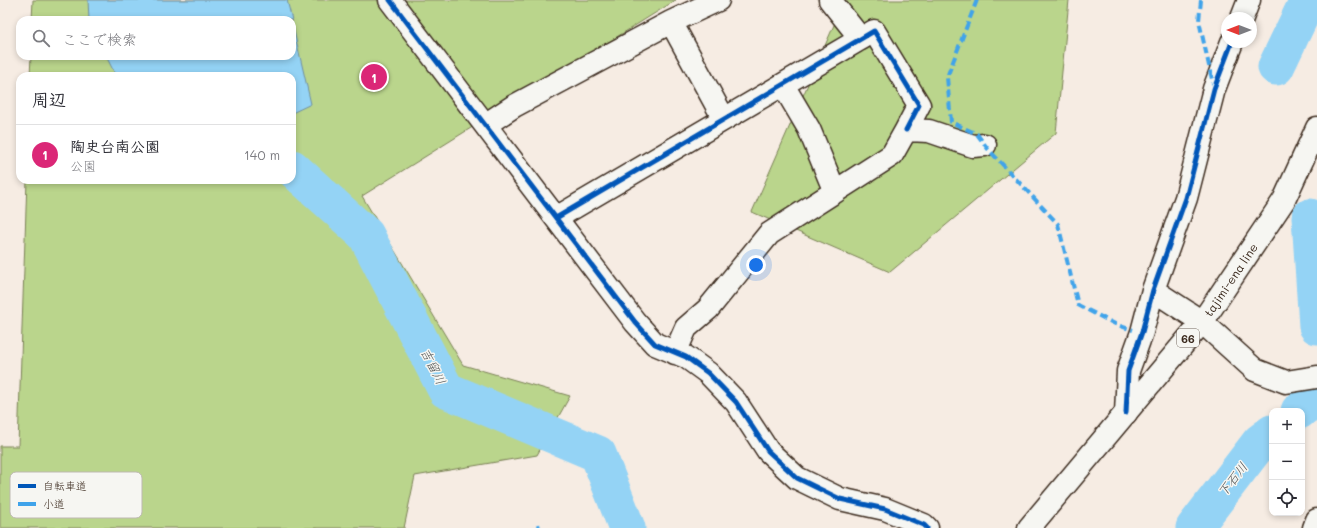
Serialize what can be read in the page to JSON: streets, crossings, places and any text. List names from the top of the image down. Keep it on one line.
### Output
{"streets":{"street":["tajimi-ena line","66"]},"water":["吉留川","下石川"],"legend":["自転車道","小道"],"north":"left","page":{"search":"ここで検索","pins":"1","heading":"周辺","list":[{"mark":"1","name":"陶史台南公園","note":"公園","value":"140 m"}],"map_buttons":["+","−"]}}
